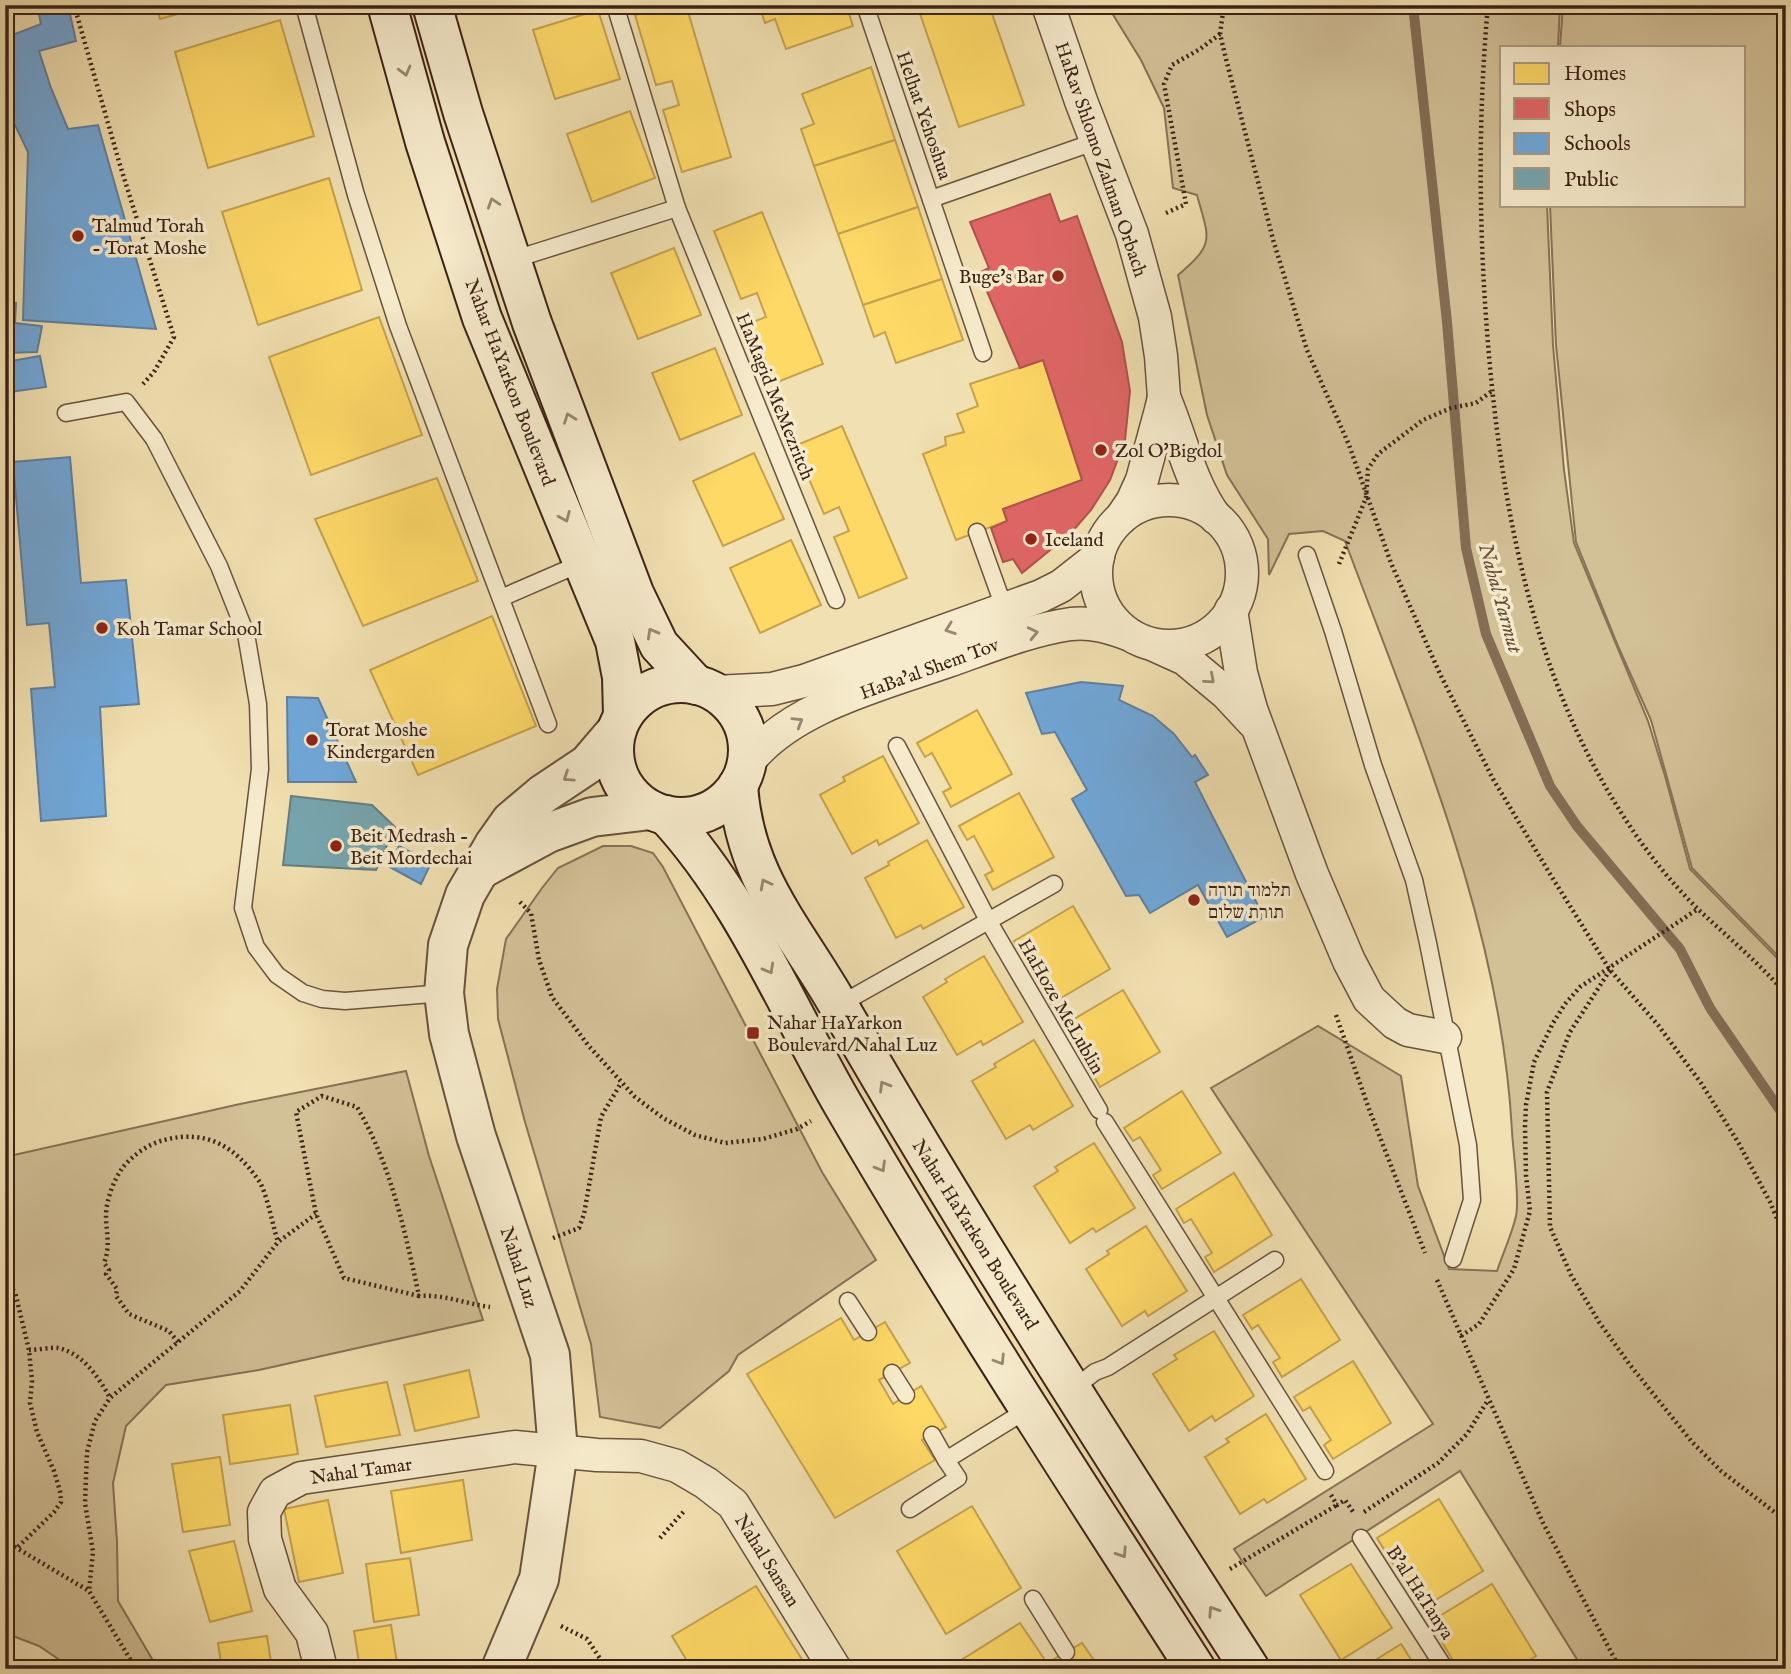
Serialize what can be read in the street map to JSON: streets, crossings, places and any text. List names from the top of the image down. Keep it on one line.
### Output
{"streets":{"main road":["Nahar HaYarkon Boulevard","Nahal Luz"],"street":["HaRav Shlomo Zalman Orbach","HaBa'al Shem Tov","Nahal Tamar","Nahal Sansan"],"lane":["Helhat Yehoshua","HaMagid MeMezritch","HaHoze MeLublin","B'al HaTanya"]},"crossings":[["Helhat Yehoshua","HaRav Shlomo Zalman Orbach"],["HaRav Shlomo Zalman Orbach","HaBa'al Shem Tov"],["Nahar HaYarkon Boulevard","HaBa'al Shem Tov"],["Nahar HaYarkon Boulevard","Nahal Luz"],["HaBa'al Shem Tov","Nahal Luz"],["Nahal Luz","Nahal Tamar"],["Nahal Luz","Nahal Sansan"],["Nahal Tamar","Nahal Sansan"]],"water":["Nahal Yarmut"],"places":{"other":["Talmud Torah - Torat Moshe","Buge's Bar","Zol O'Bigdol","Iceland","Koh Tamar School","Torat Moshe Kindergarden","Beit Medrash - Beit Mordechai","תלמוד תורה תורת שלום"],"transit":["Nahar HaYarkon Boulevard/Nahal Luz"]},"legend":["Homes","Shops","Schools","Public"]}
